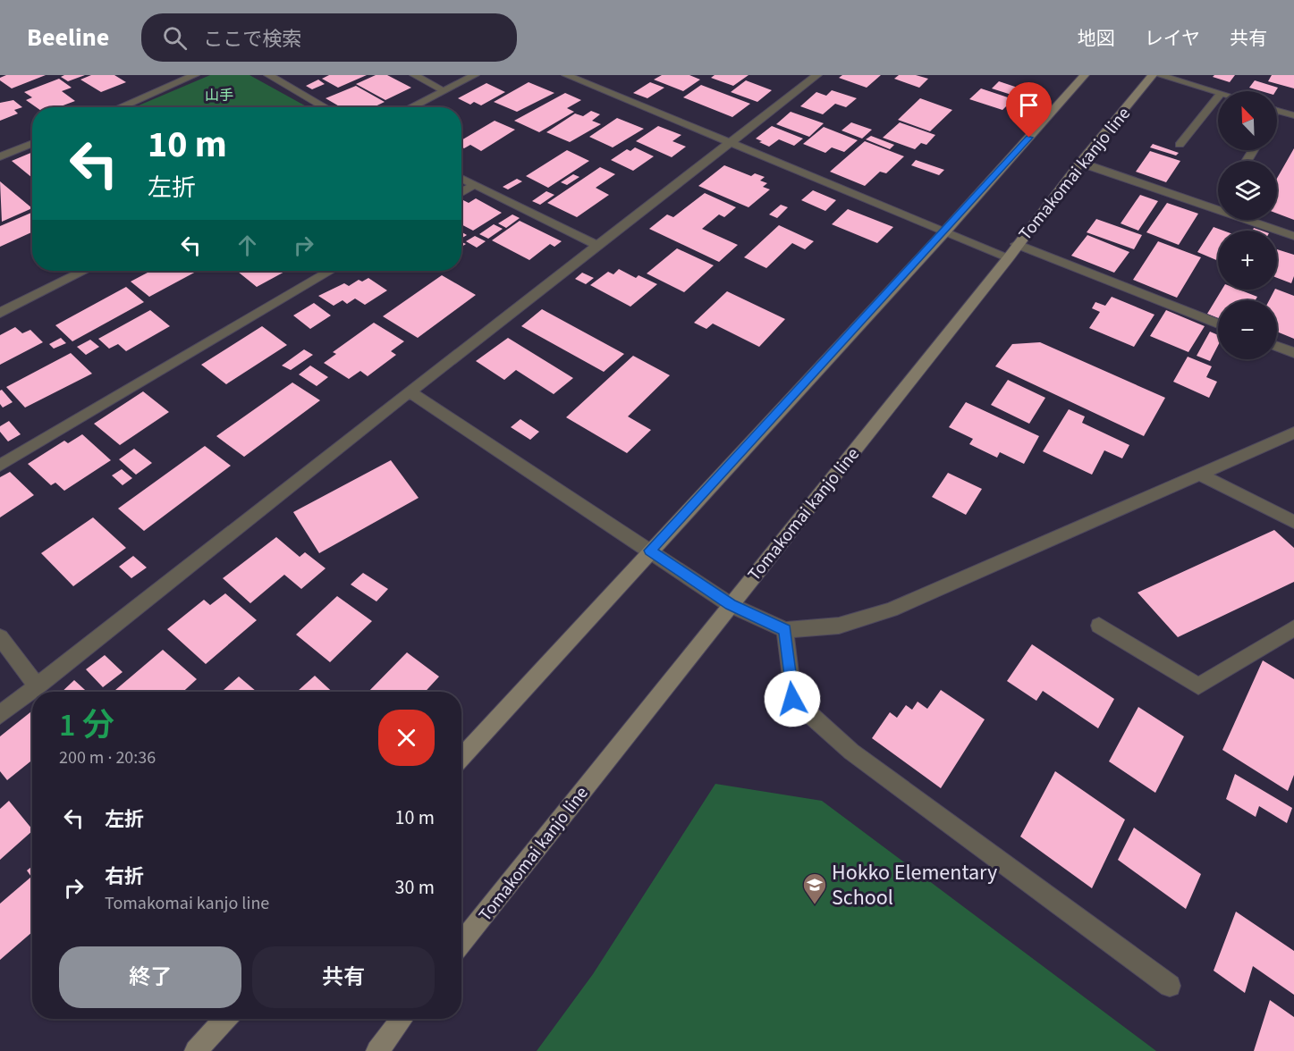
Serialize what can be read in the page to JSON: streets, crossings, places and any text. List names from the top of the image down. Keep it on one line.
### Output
{"streets":{"main road":["Tomakomai kanjo line"]},"parks":["山手"],"places":{"school or university":["Hokko Elementary School"]},"north":"top left","page":{"header":"Beeline","search":"ここで検索","nav":["地図","レイヤ","共有"],"map_buttons":["+","−"],"turn":["10 m","左折"],"heading":["1 分","200 m · 20:36"],"list":[{"name":"左折","value":"10 m"},{"name":"右折","note":"Tomakomai kanjo line","value":"30 m"}],"buttons":["終了","共有"]}}
